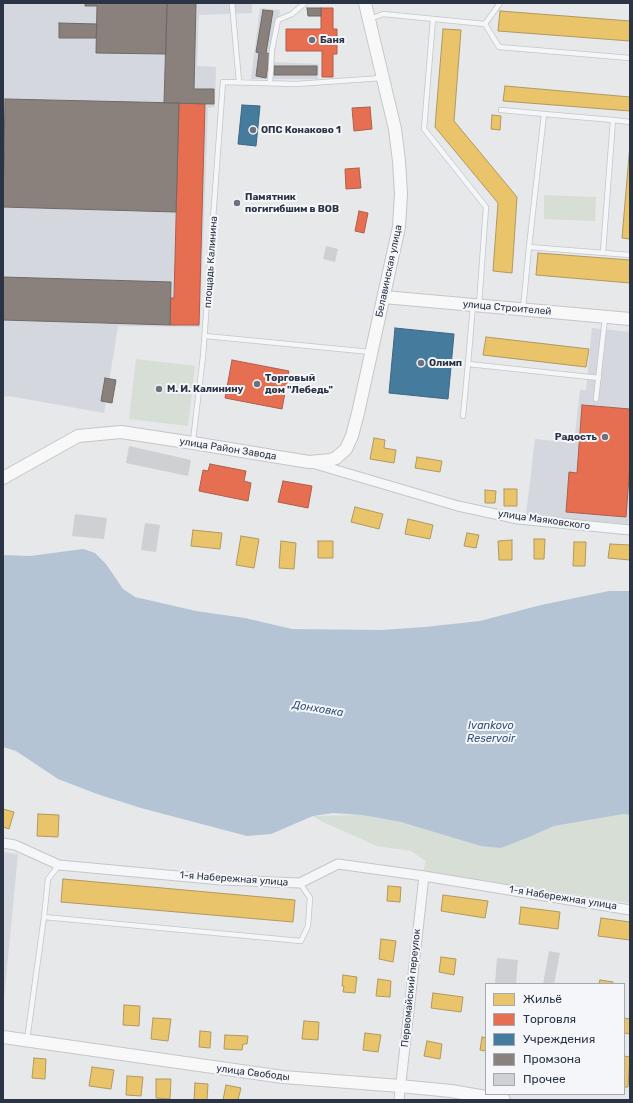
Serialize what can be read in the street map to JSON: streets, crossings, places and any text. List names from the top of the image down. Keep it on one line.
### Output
{"streets":{"main road":["Белавинская улица","улица Строителей","улица Район Завода","улица Свободы"],"street":["улица Маяковского","1-я Набережная улица","Первомайский переулок"],"lane":["площадь Калинина"]},"crossings":[["площадь Калинина","улица Район Завода"],["Белавинская улица","улица Строителей"],["Белавинская улица","улица Район Завода"],["улица Район Завода","улица Маяковского"],["1-я Набережная улица","Первомайский переулок"],["Первомайский переулок","улица Свободы"]],"water":["Донховка","Ivankovo Reservoir"],"places":["Баня","ОПС Конаково 1","Памятник погигибшим в ВОВ","Олимп","Торговый дом \"Лебедь\"","М. И. Калинину","Радость"],"legend":["Жильё","Торговля","Учреждения","Промзона","Прочее"]}
